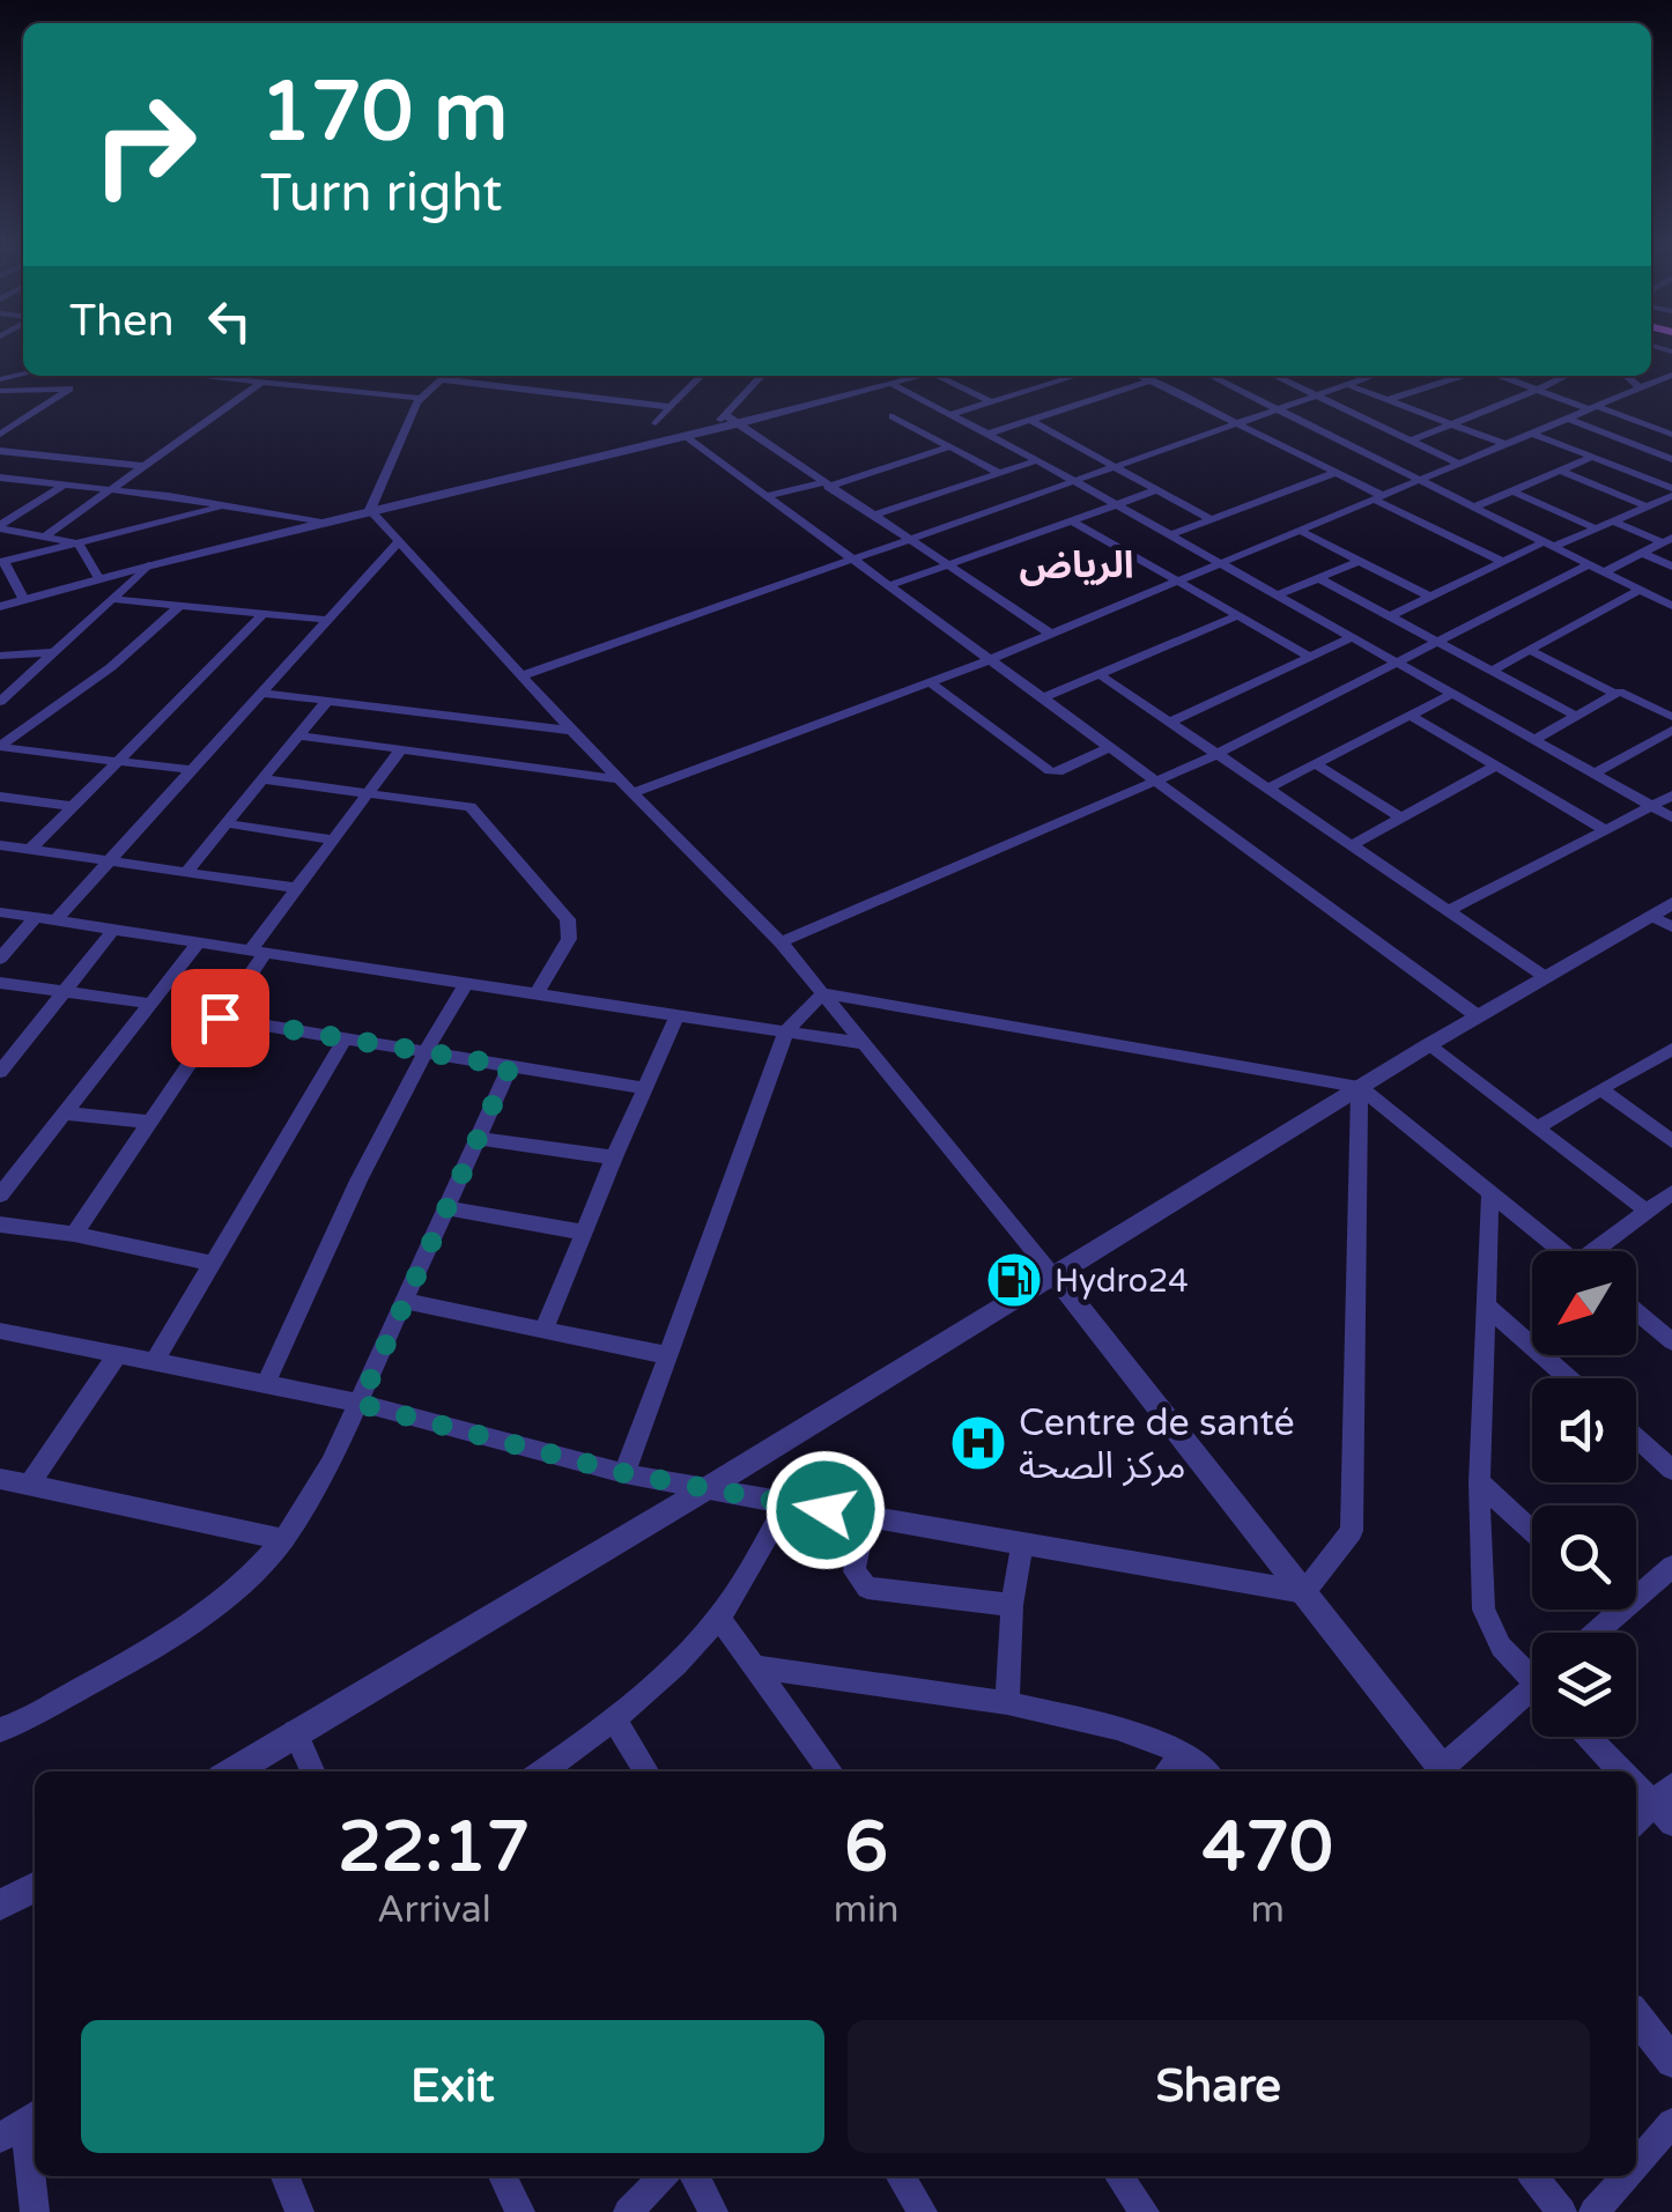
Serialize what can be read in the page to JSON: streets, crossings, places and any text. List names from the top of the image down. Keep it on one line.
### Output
{"districts":["الرياض"],"places":{"fuel station":["Hydro24"],"hospital":["Centre de santé مركز الصحة"]},"north":"bottom left","page":{"turn":["170 m","Turn right"],"then":"Then","eta":["22:17","Arrival","6","min","470","m"],"buttons":["Exit","Share"]}}
